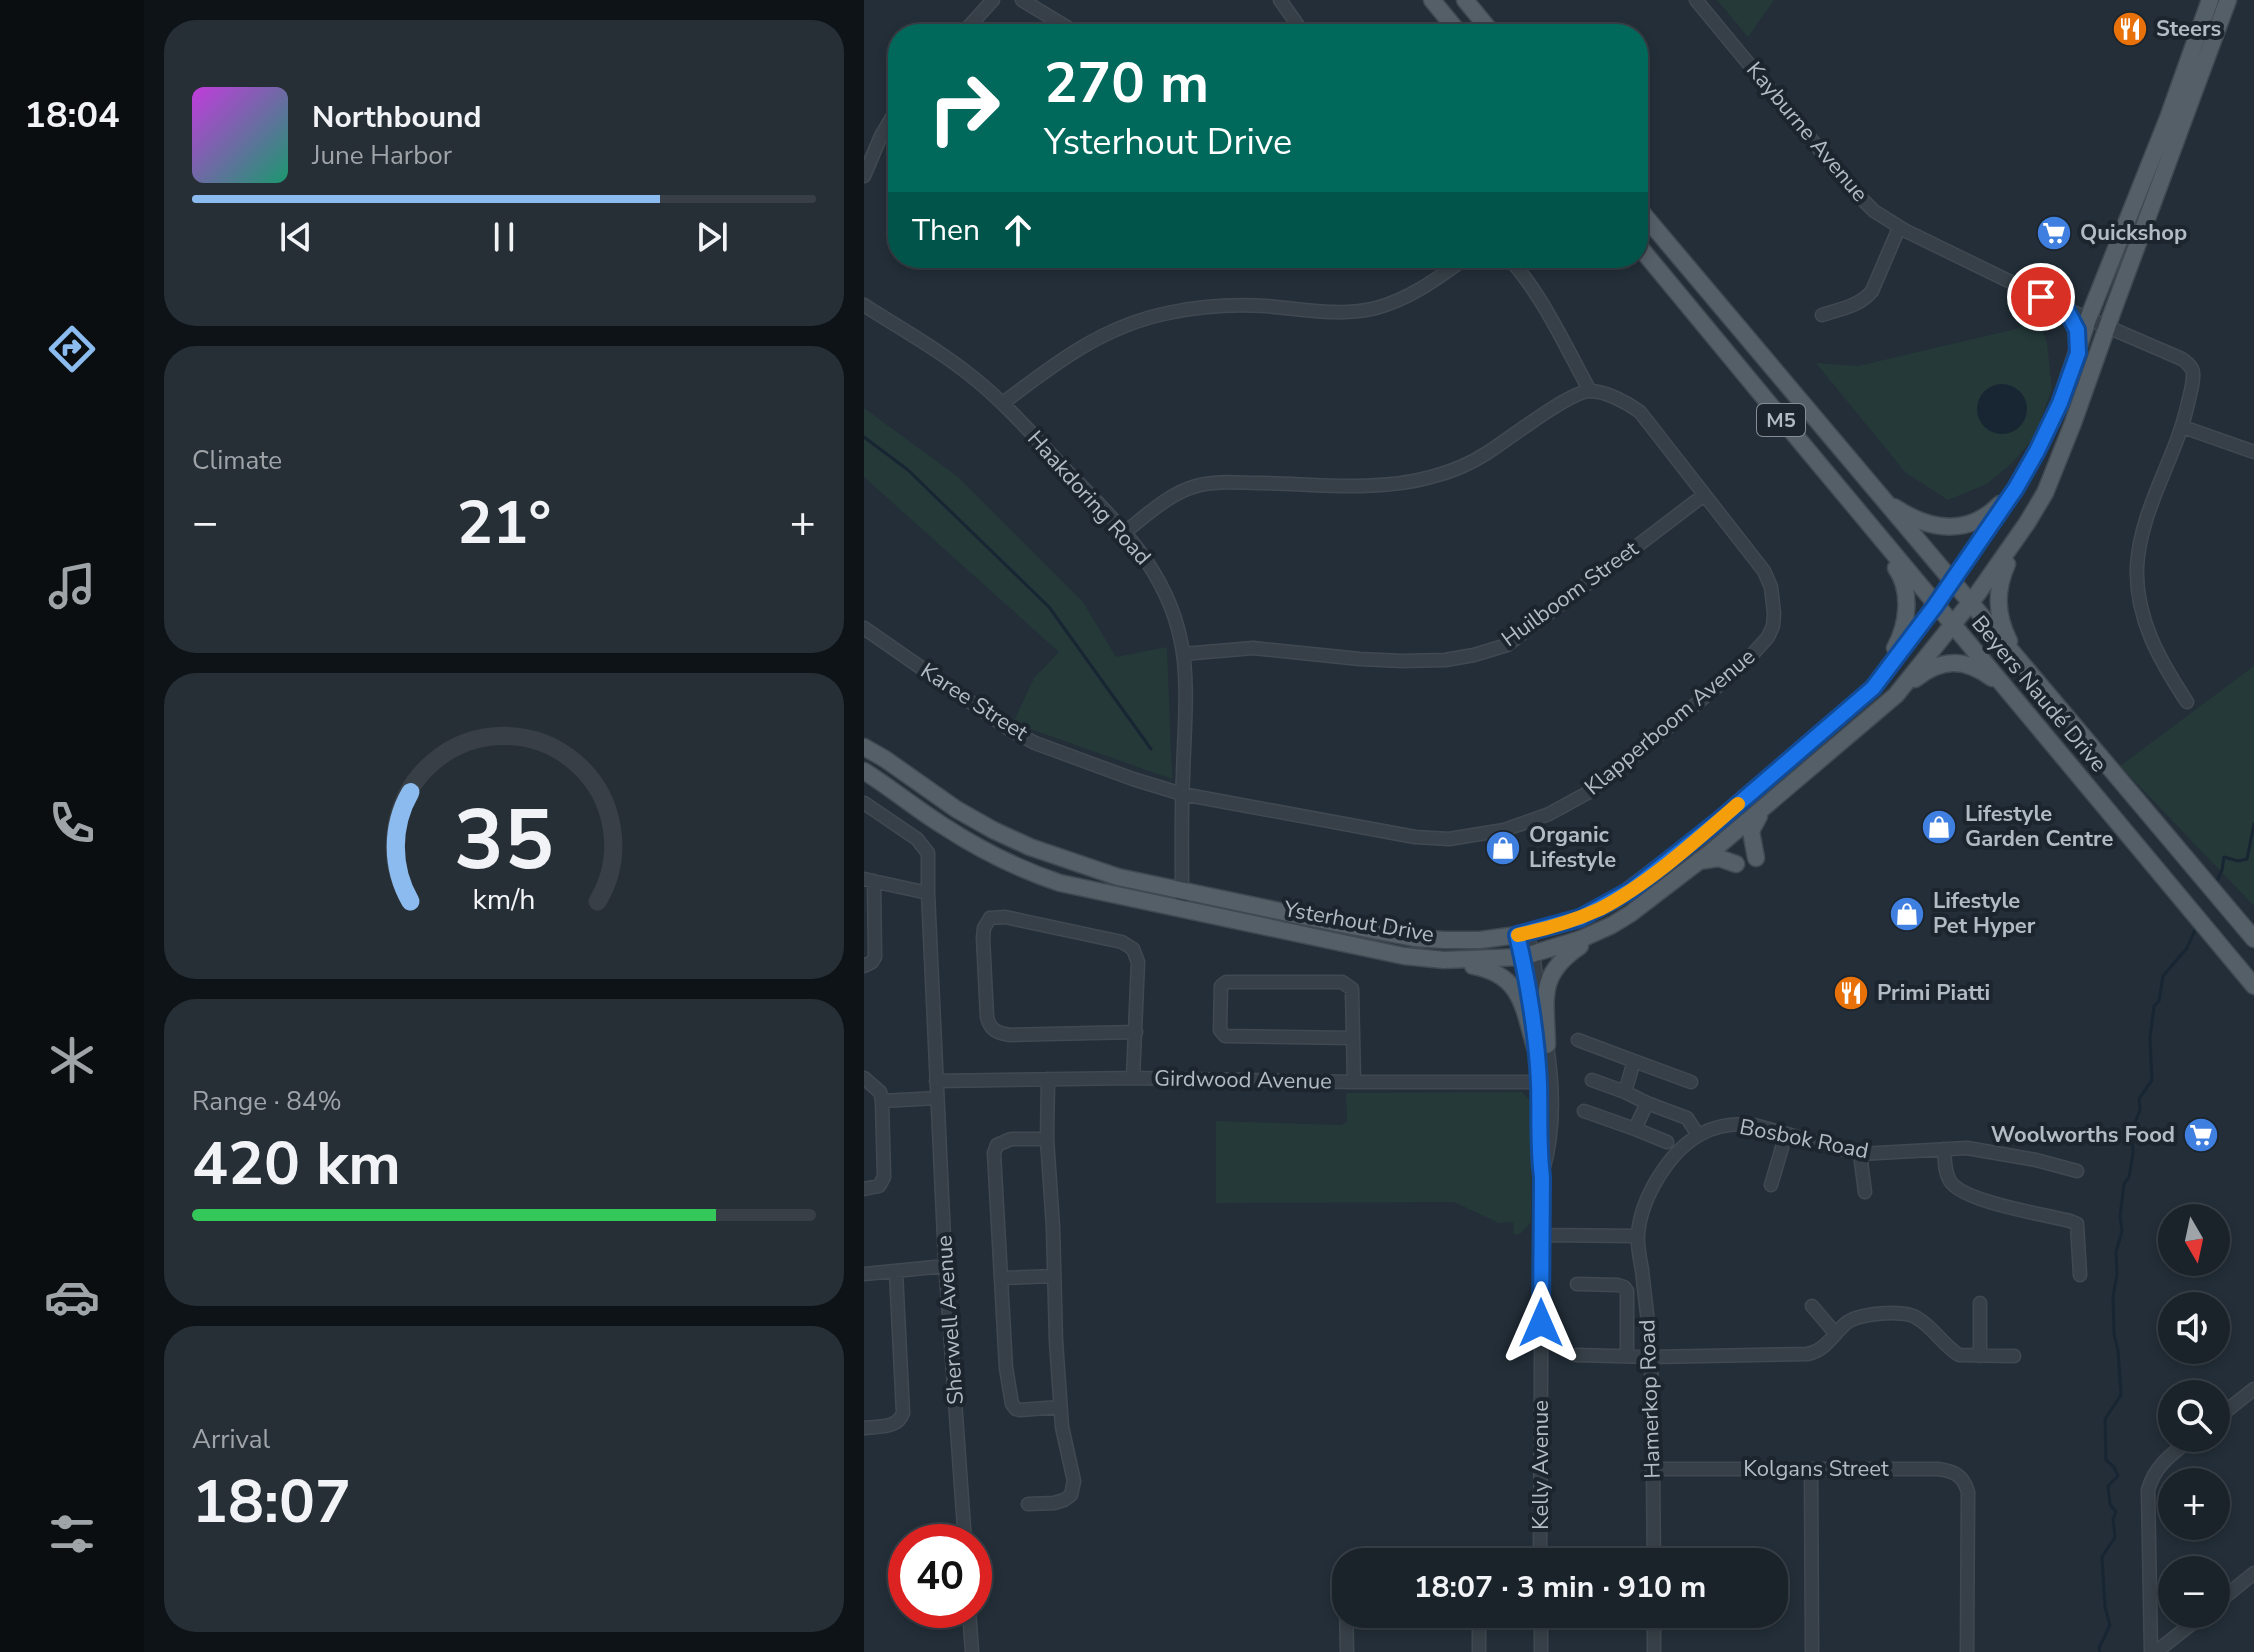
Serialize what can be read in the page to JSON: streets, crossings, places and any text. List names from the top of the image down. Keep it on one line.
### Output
{"streets":{"main road":["M5","Beyers Naudé Drive","Ysterhout Drive"],"street":["Kayburne Avenue","Haakdoring Road","Huilboom Street","Karee Street","Klapperboom Avenue","Girdwood Avenue","Bosbok Road","Sherwell Avenue","Hamerkop Road","Kelly Avenue","Kolgans Street"]},"crossings":[["Haakdoring Road","Huilboom Street"],["Haakdoring Road","Karee Street"],["Haakdoring Road","Klapperboom Avenue"],["Haakdoring Road","Ysterhout Drive"],["Huilboom Street","Klapperboom Avenue"],["Beyers Naudé Drive","Ysterhout Drive"],["Karee Street","Klapperboom Avenue"],["Ysterhout Drive","Kelly Avenue"],["Girdwood Avenue","Sherwell Avenue"],["Girdwood Avenue","Kelly Avenue"],["Bosbok Road","Hamerkop Road"],["Hamerkop Road","Kolgans Street"]],"places":{"restaurant":["Steers","Primi Piatti"],"supermarket":["Quickshop","Woolworths Food"],"shop":["Lifestyle Garden Centre","Organic Lifestyle","Lifestyle Pet Hyper"]},"north":"bottom","page":{"tabs":"18:04","turn":["270 m","Ysterhout Drive"],"song":["Northbound","June Harbor"],"then":"Then","tile":["Climate",["Range · 84%","420 km"],["Arrival","18:07"]],"heat":["−","21°","+"],"map_buttons":["+","−"],"limit":"40","trip":"18:07 · 3 min · 910 m","gauge":["35","km/h"]}}
